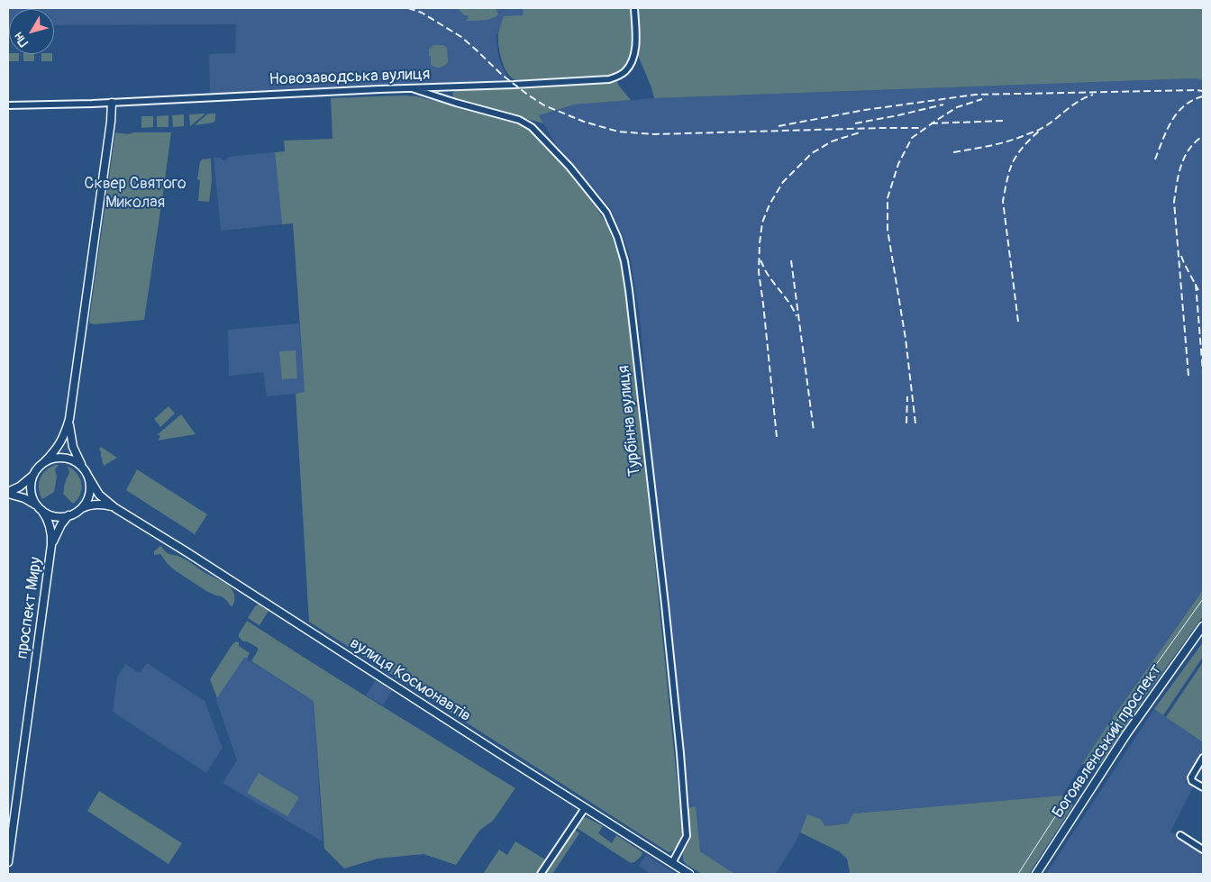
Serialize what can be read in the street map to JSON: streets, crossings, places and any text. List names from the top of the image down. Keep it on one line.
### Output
{"streets":{"main road":["проспект Миру","вулиця Космонавтів","Богоявленський проспект"],"street":["Новозаводська вулиця","Турбінна вулиця"]},"crossings":[["Новозаводська вулиця","Турбінна вулиця"],["Турбінна вулиця","вулиця Космонавтів"],["проспект Миру","вулиця Космонавтів"]],"parks":["Сквер Святого Миколая"],"north":"bottom left"}
